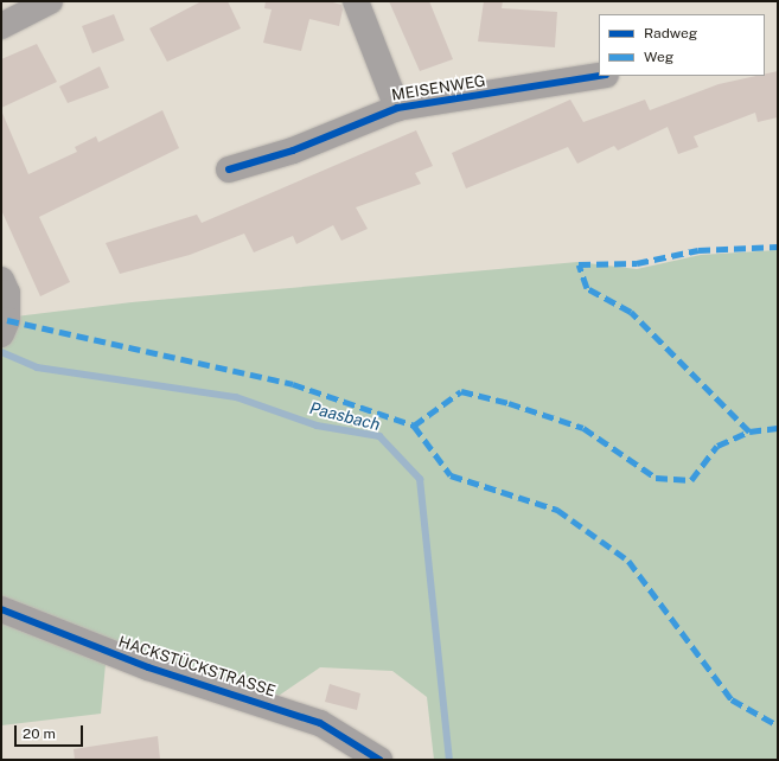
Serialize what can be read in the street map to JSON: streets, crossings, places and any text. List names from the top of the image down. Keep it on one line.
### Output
{"streets":{"street":["MEISENWEG","HACKSTÜCKSTRASSE"]},"water":["Paasbach"],"legend":["Radweg","Weg"],"scale_bar":"20 m"}
